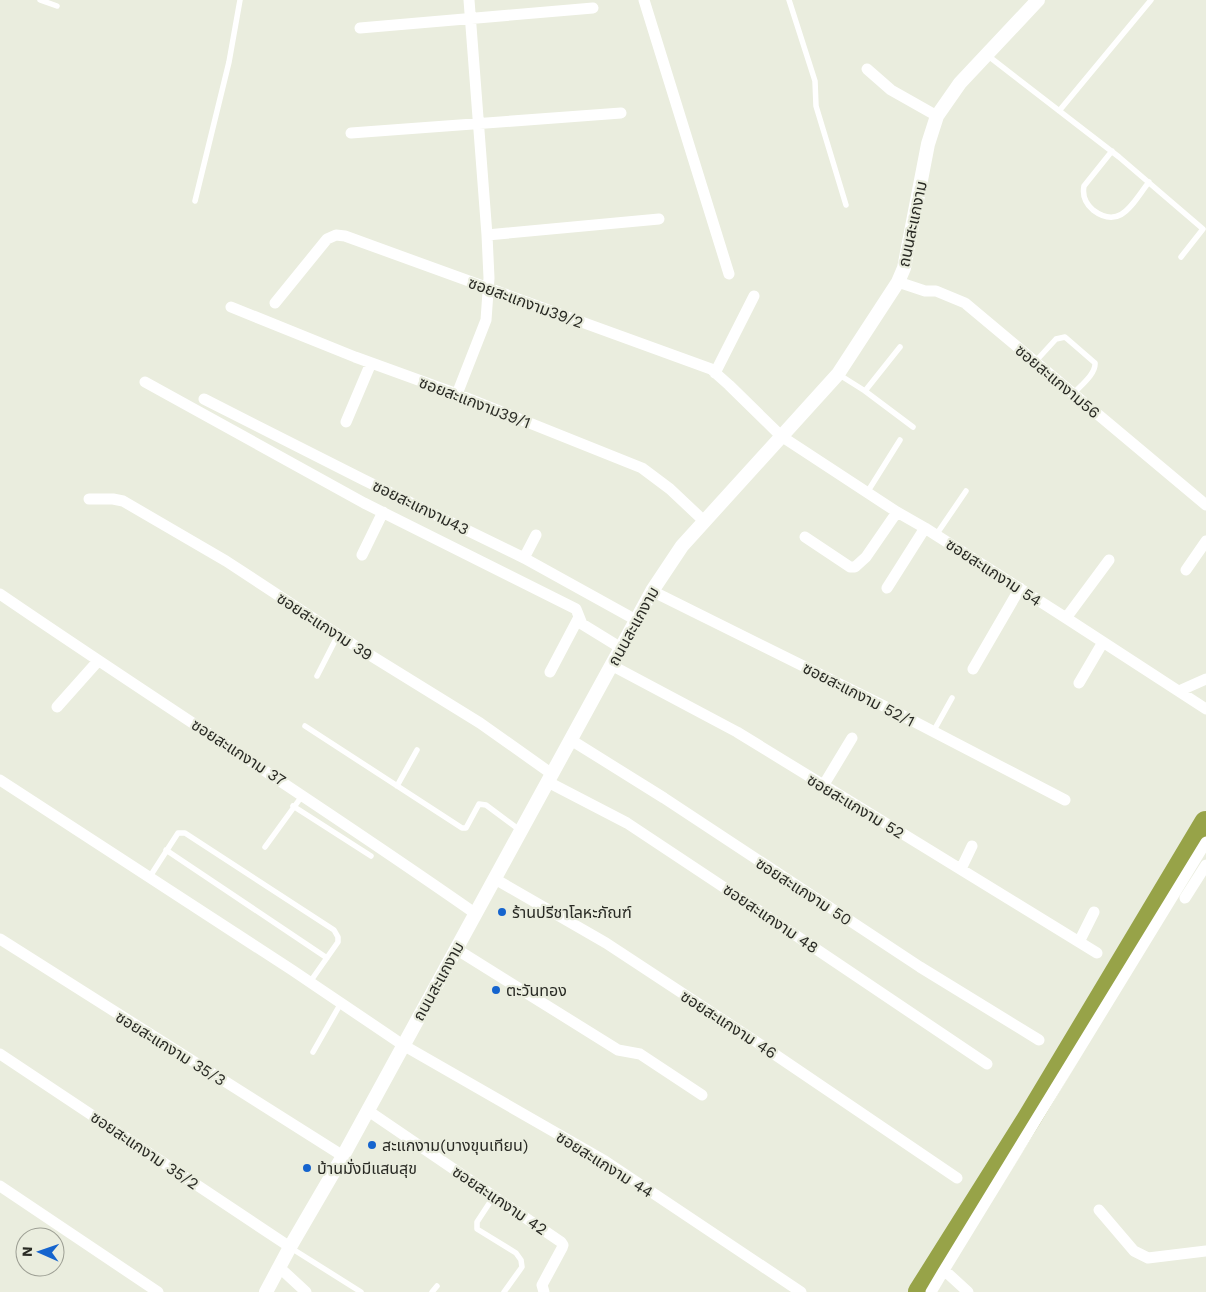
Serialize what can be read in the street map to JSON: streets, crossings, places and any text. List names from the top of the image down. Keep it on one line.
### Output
{"streets":{"street":["ถนนสะแกงาม","ซอยสะแกงาม39/2","ซอยสะแกงาม56","ซอยสะแกงาม39/1","ซอยสะแกงาม43","ซอยสะแกงาม 54","ซอยสะแกงาม 39","ซอยสะแกงาม 52/1","ซอยสะแกงาม 37","ซอยสะแกงาม 52","ซอยสะแกงาม 50","ซอยสะแกงาม 48","ซอยสะแกงาม 46","ซอยสะแกงาม 35/3","ซอยสะแกงาม 35/2","ซอยสะแกงาม 44","ซอยสะแกงาม 42"]},"crossings":[["ถนนสะแกงาม","ซอยสะแกงาม39/2"],["ถนนสะแกงาม","ซอยสะแกงาม56"],["ถนนสะแกงาม","ซอยสะแกงาม39/1"],["ถนนสะแกงาม","ซอยสะแกงาม43"],["ถนนสะแกงาม","ซอยสะแกงาม 54"],["ถนนสะแกงาม","ซอยสะแกงาม 39"],["ถนนสะแกงาม","ซอยสะแกงาม 52/1"],["ถนนสะแกงาม","ซอยสะแกงาม 37"],["ถนนสะแกงาม","ซอยสะแกงาม 52"],["ถนนสะแกงาม","ซอยสะแกงาม 50"],["ถนนสะแกงาม","ซอยสะแกงาม 48"],["ถนนสะแกงาม","ซอยสะแกงาม 46"],["ถนนสะแกงาม","ซอยสะแกงาม 35/3"],["ถนนสะแกงาม","ซอยสะแกงาม 35/2"],["ถนนสะแกงาม","ซอยสะแกงาม 44"],["ถนนสะแกงาม","ซอยสะแกงาม 42"],["ซอยสะแกงาม39/2","ซอยสะแกงาม 54"],["ซอยสะแกงาม 39","ซอยสะแกงาม 48"]],"places":["ร้านปรีชาโลหะภัณฑ์","ตะวันทอง","สะแกงาม(บางขุนเทียน)","บ้านมั่งมีแสนสุข"],"north":"left"}
